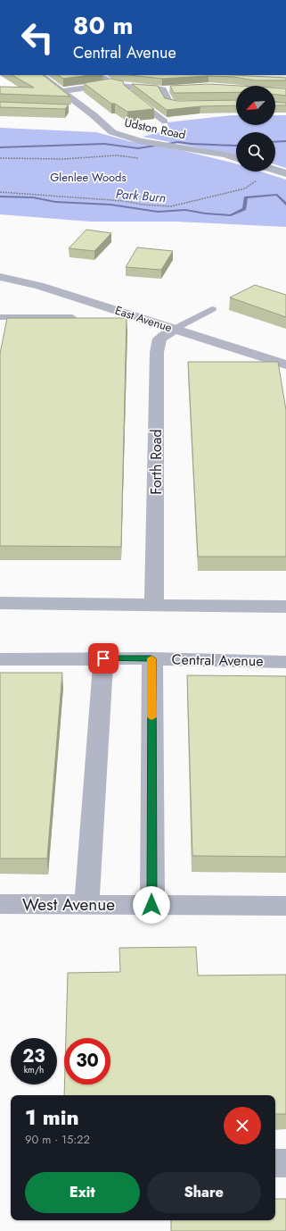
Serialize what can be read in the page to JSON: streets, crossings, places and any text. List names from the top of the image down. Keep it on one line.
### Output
{"streets":{"street":["Udston Road","East Avenue","Forth Road","Central Avenue","West Avenue"]},"crossings":[["East Avenue","Forth Road"]],"water":["Park Burn"],"parks":["Glenlee Woods"],"north":"bottom left","page":{"turn":["80 m","Central Avenue"],"speed":"23 km/h","limit":"30","heading":["1 min","90 m · 15:22"],"buttons":["Exit","Share"]}}
